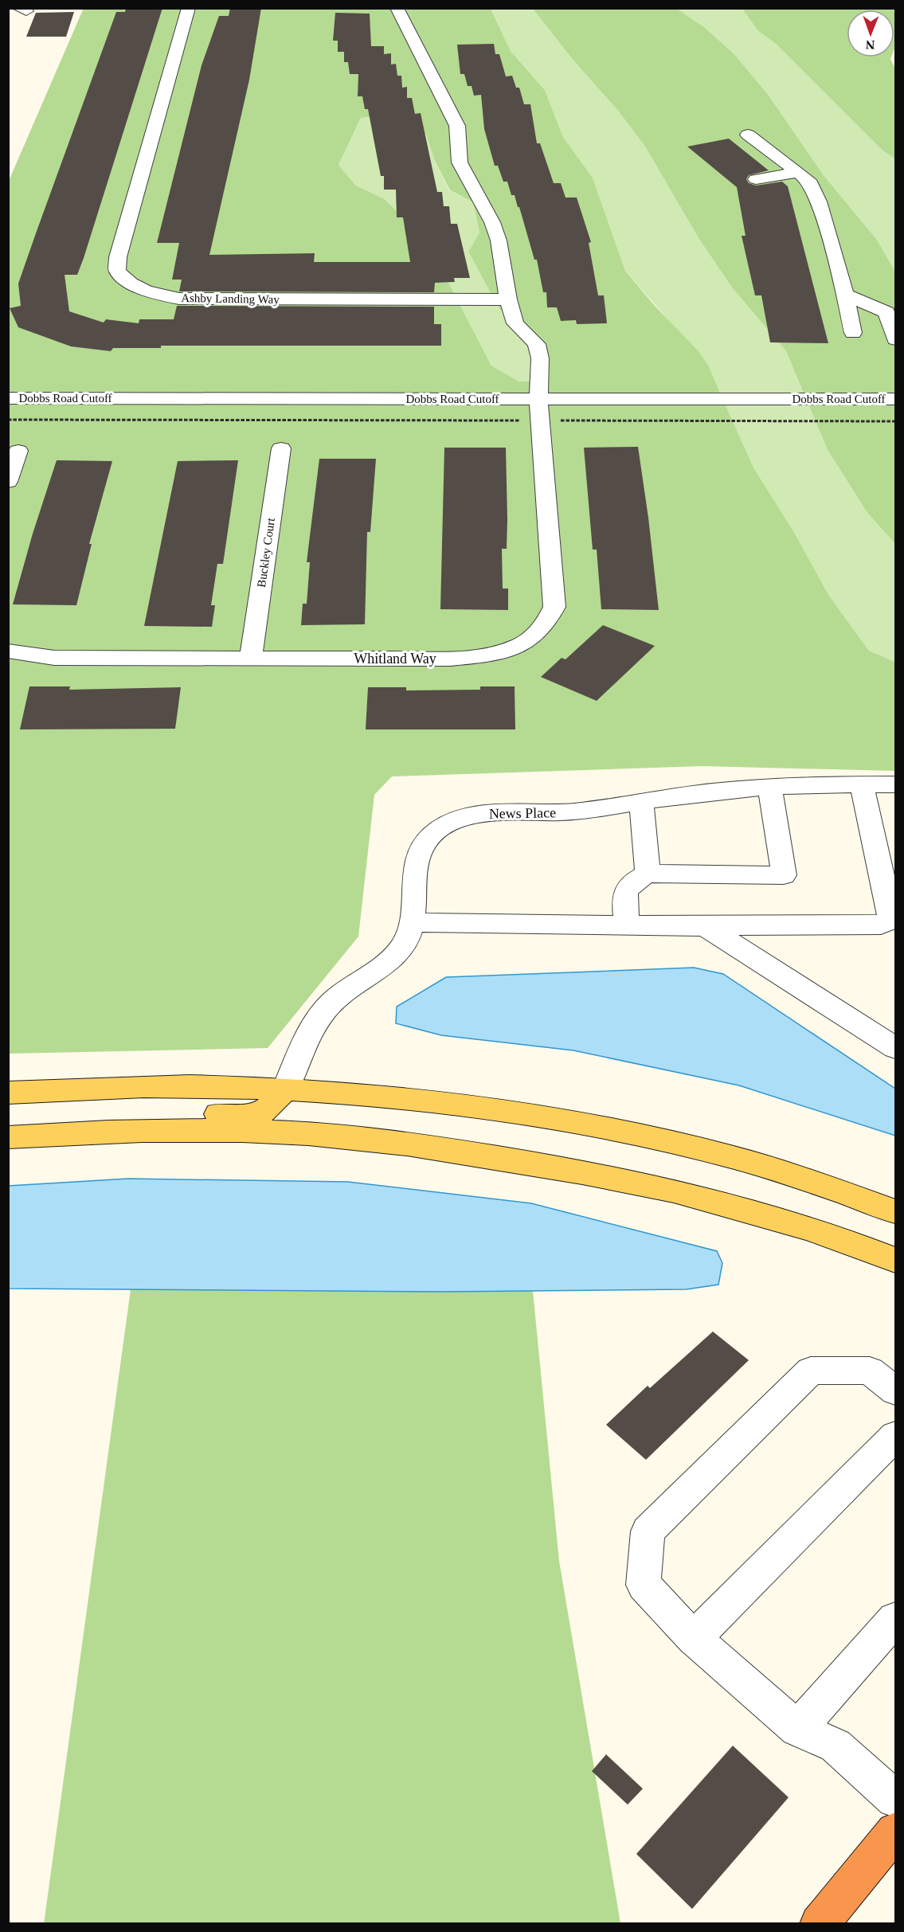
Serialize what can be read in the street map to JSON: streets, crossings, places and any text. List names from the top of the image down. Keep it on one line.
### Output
{"streets":{"street":["Ashby Landing Way","Dobbs Road Cutoff","Buckley Court","Whitland Way","News Place"]},"crossings":[["Dobbs Road Cutoff","Whitland Way"],["Buckley Court","Whitland Way"]],"north":"bottom"}
